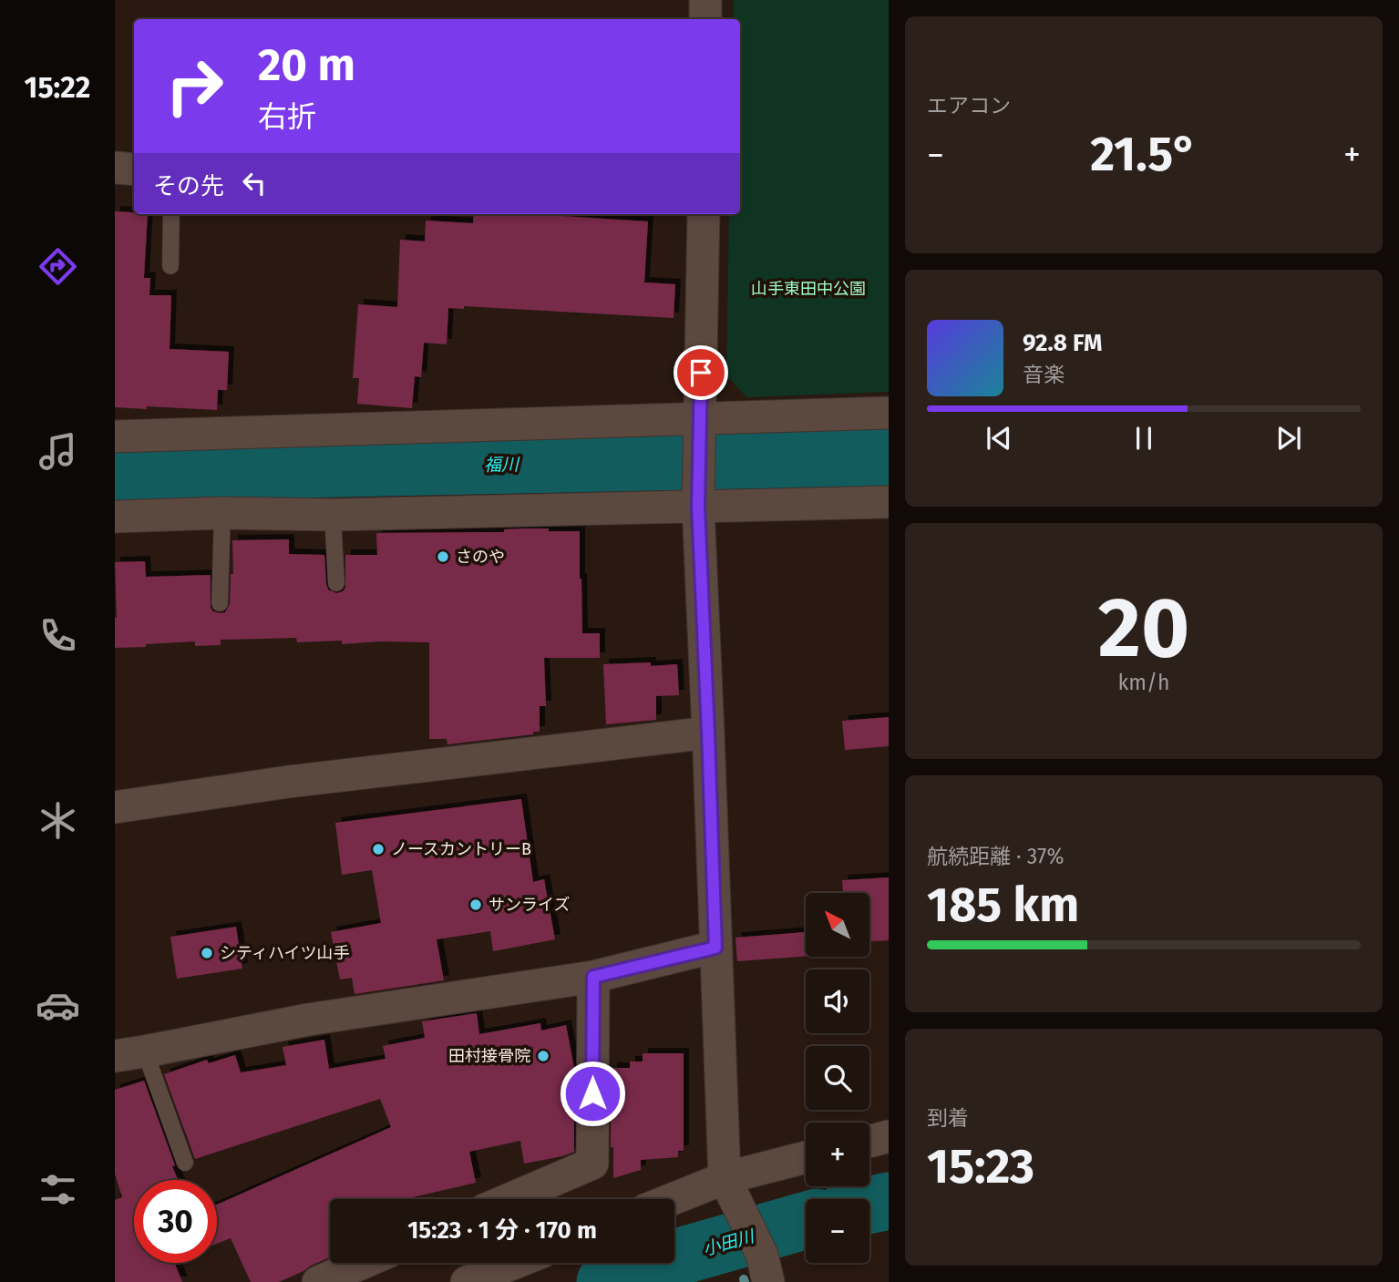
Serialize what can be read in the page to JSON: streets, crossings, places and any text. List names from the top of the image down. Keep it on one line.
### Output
{"water":["福川","小田川"],"parks":["山手東田中公園"],"places":["さのや","ノースカントリーB","サンライズ","シティハイツ山手","田村接骨院"],"north":"top left","page":{"tabs":"15:22","tile":["エアコン",["20","km/h"],["航続距離 · 37%","185 km"],["到着","15:23"]],"turn":["20 m","右折"],"heat":["−","21.5°","+"],"then":"その先","song":["92.8 FM","音楽"],"map_buttons":["+","−"],"limit":"30","trip":"15:23 · 1 分 · 170 m"}}
